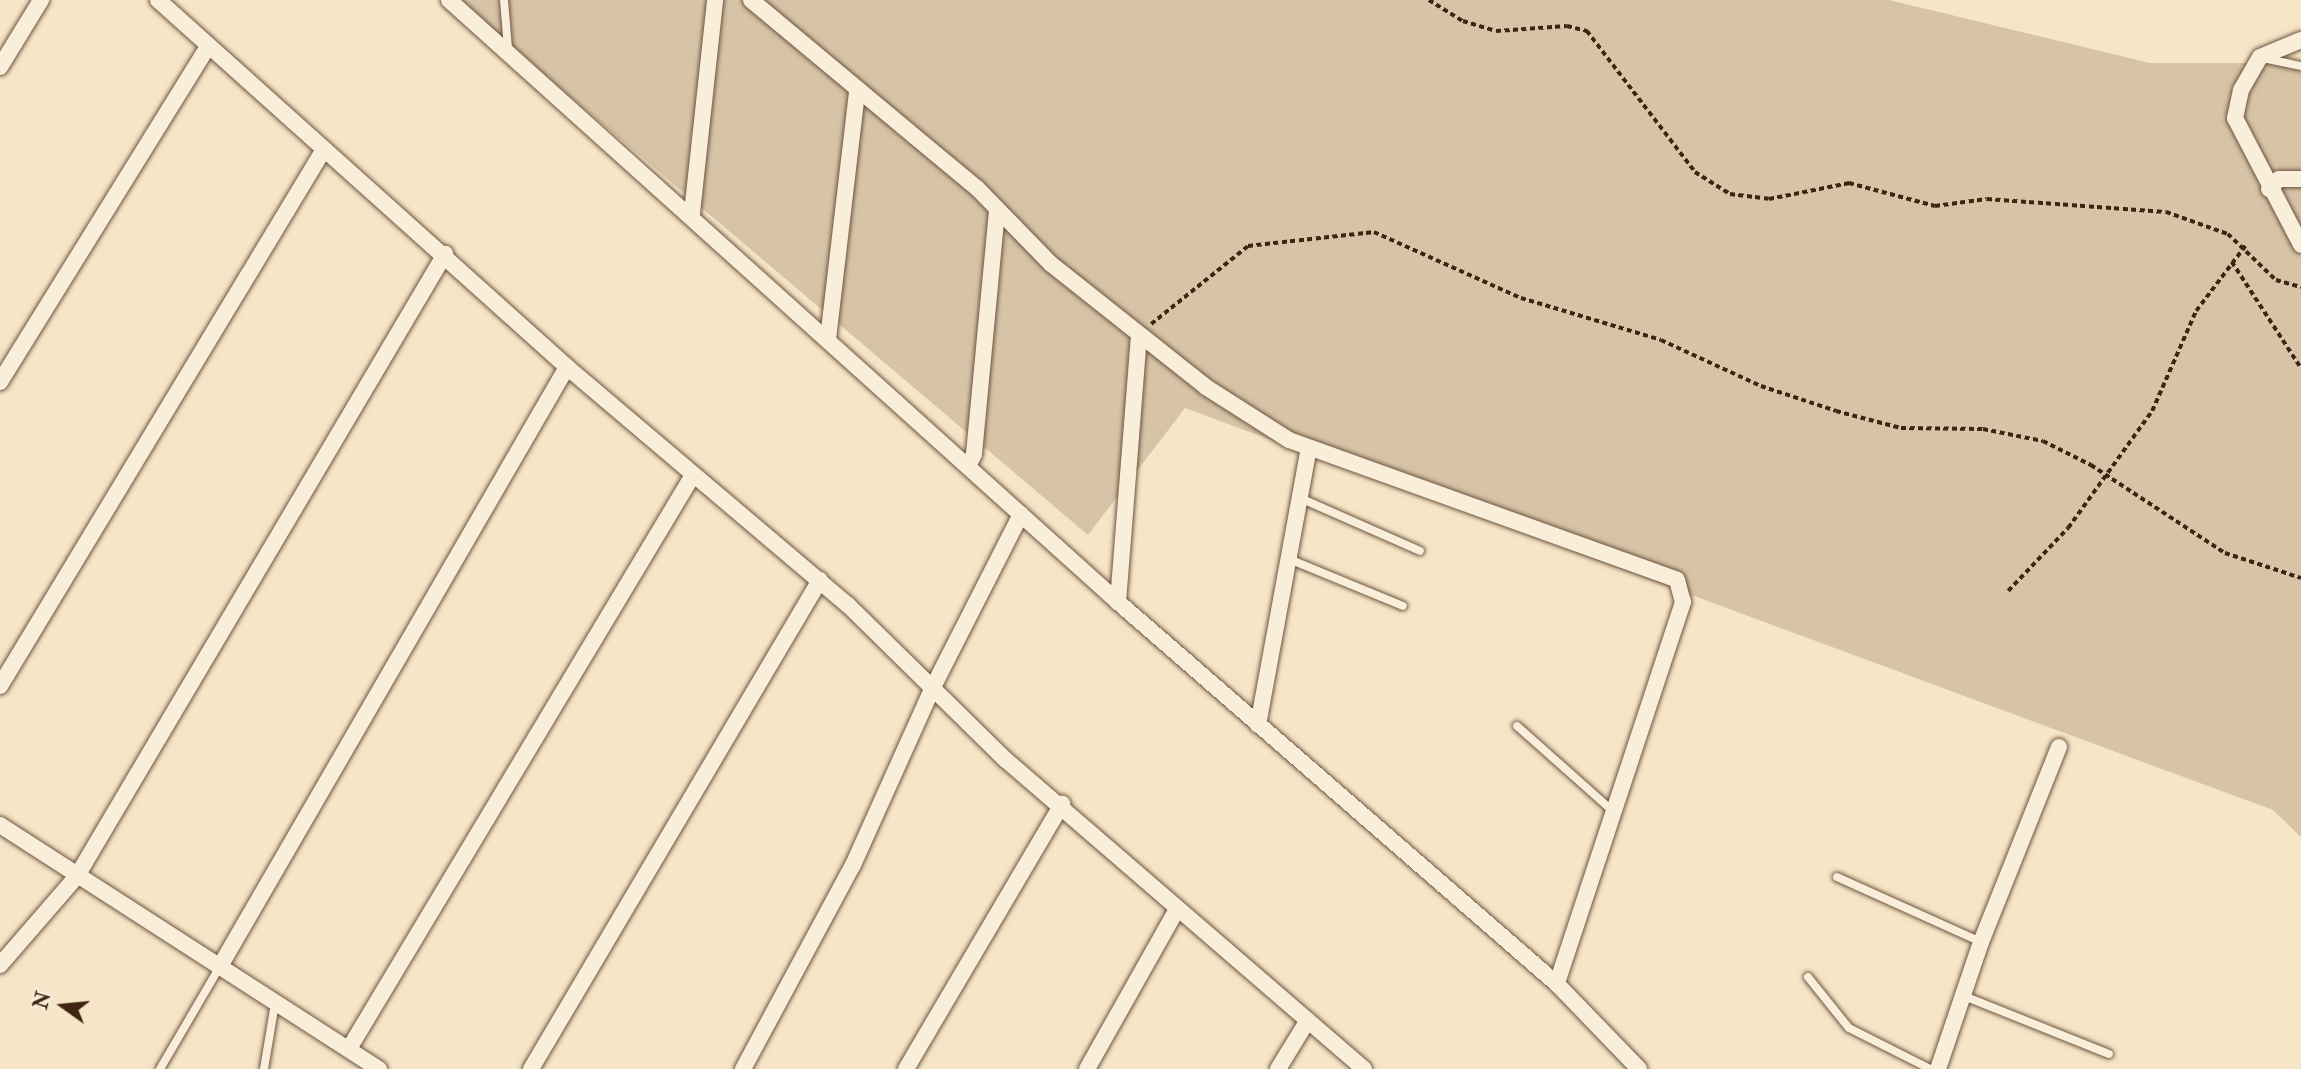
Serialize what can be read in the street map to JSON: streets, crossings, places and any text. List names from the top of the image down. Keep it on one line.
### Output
{"north":"left"}
